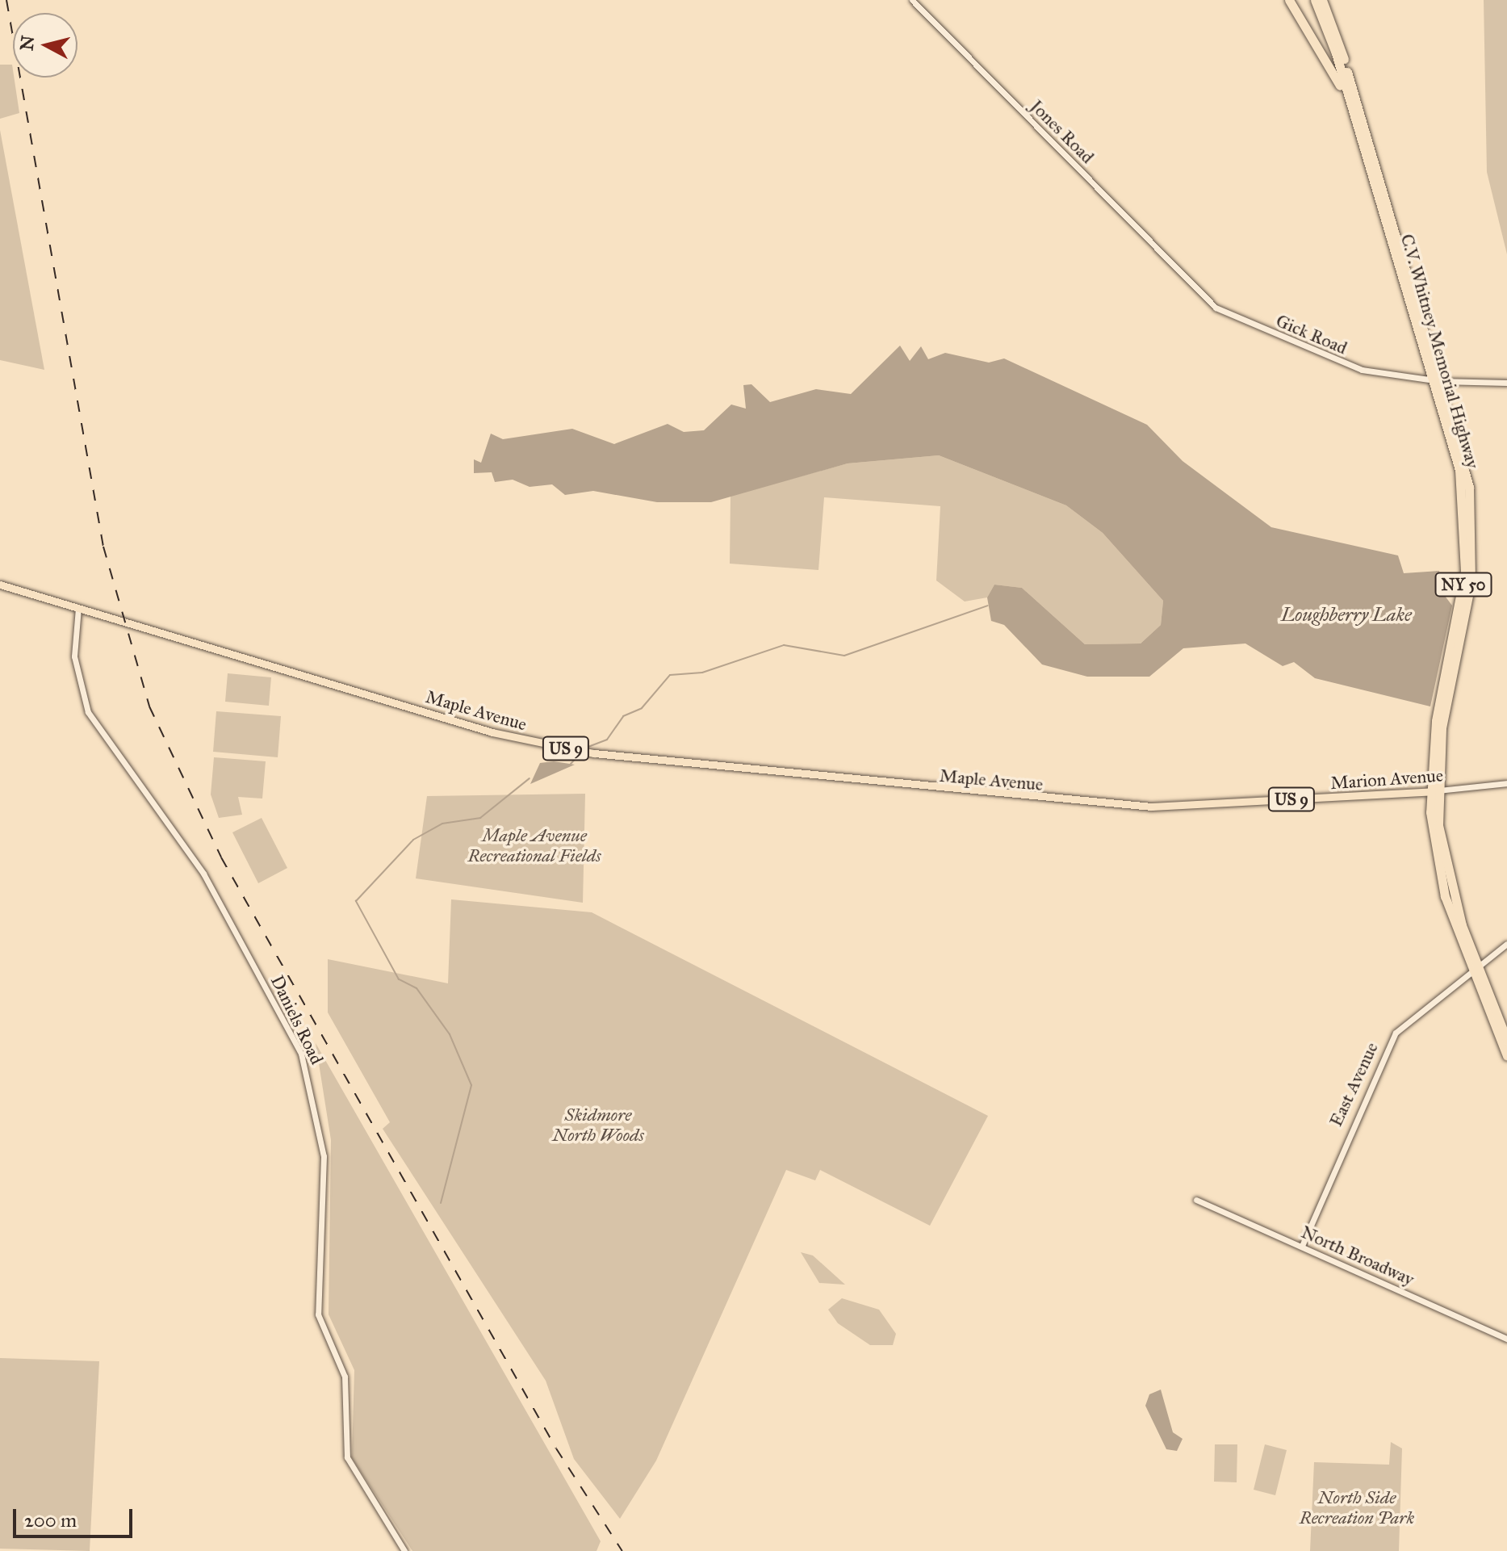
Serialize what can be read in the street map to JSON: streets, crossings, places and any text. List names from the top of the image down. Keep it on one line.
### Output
{"streets":{"highway":["C.V. Whitney Memorial Highway","NY 50"],"main road":["Maple Avenue","US 9","Marion Avenue"],"street":["Jones Road","Gick Road","Daniels Road","East Avenue","North Broadway"]},"crossings":[["Jones Road","Gick Road"],["Gick Road","C.V. Whitney Memorial Highway"],["C.V. Whitney Memorial Highway","Marion Avenue"],["C.V. Whitney Memorial Highway","East Avenue"],["Maple Avenue","Marion Avenue"],["Maple Avenue","Daniels Road"],["East Avenue","North Broadway"]],"water":["Loughberry Lake"],"parks":["Maple Avenue Recreational Fields","Skidmore North Woods","North Side Recreation Park"],"scale_bar":"200 m","north":"left"}
